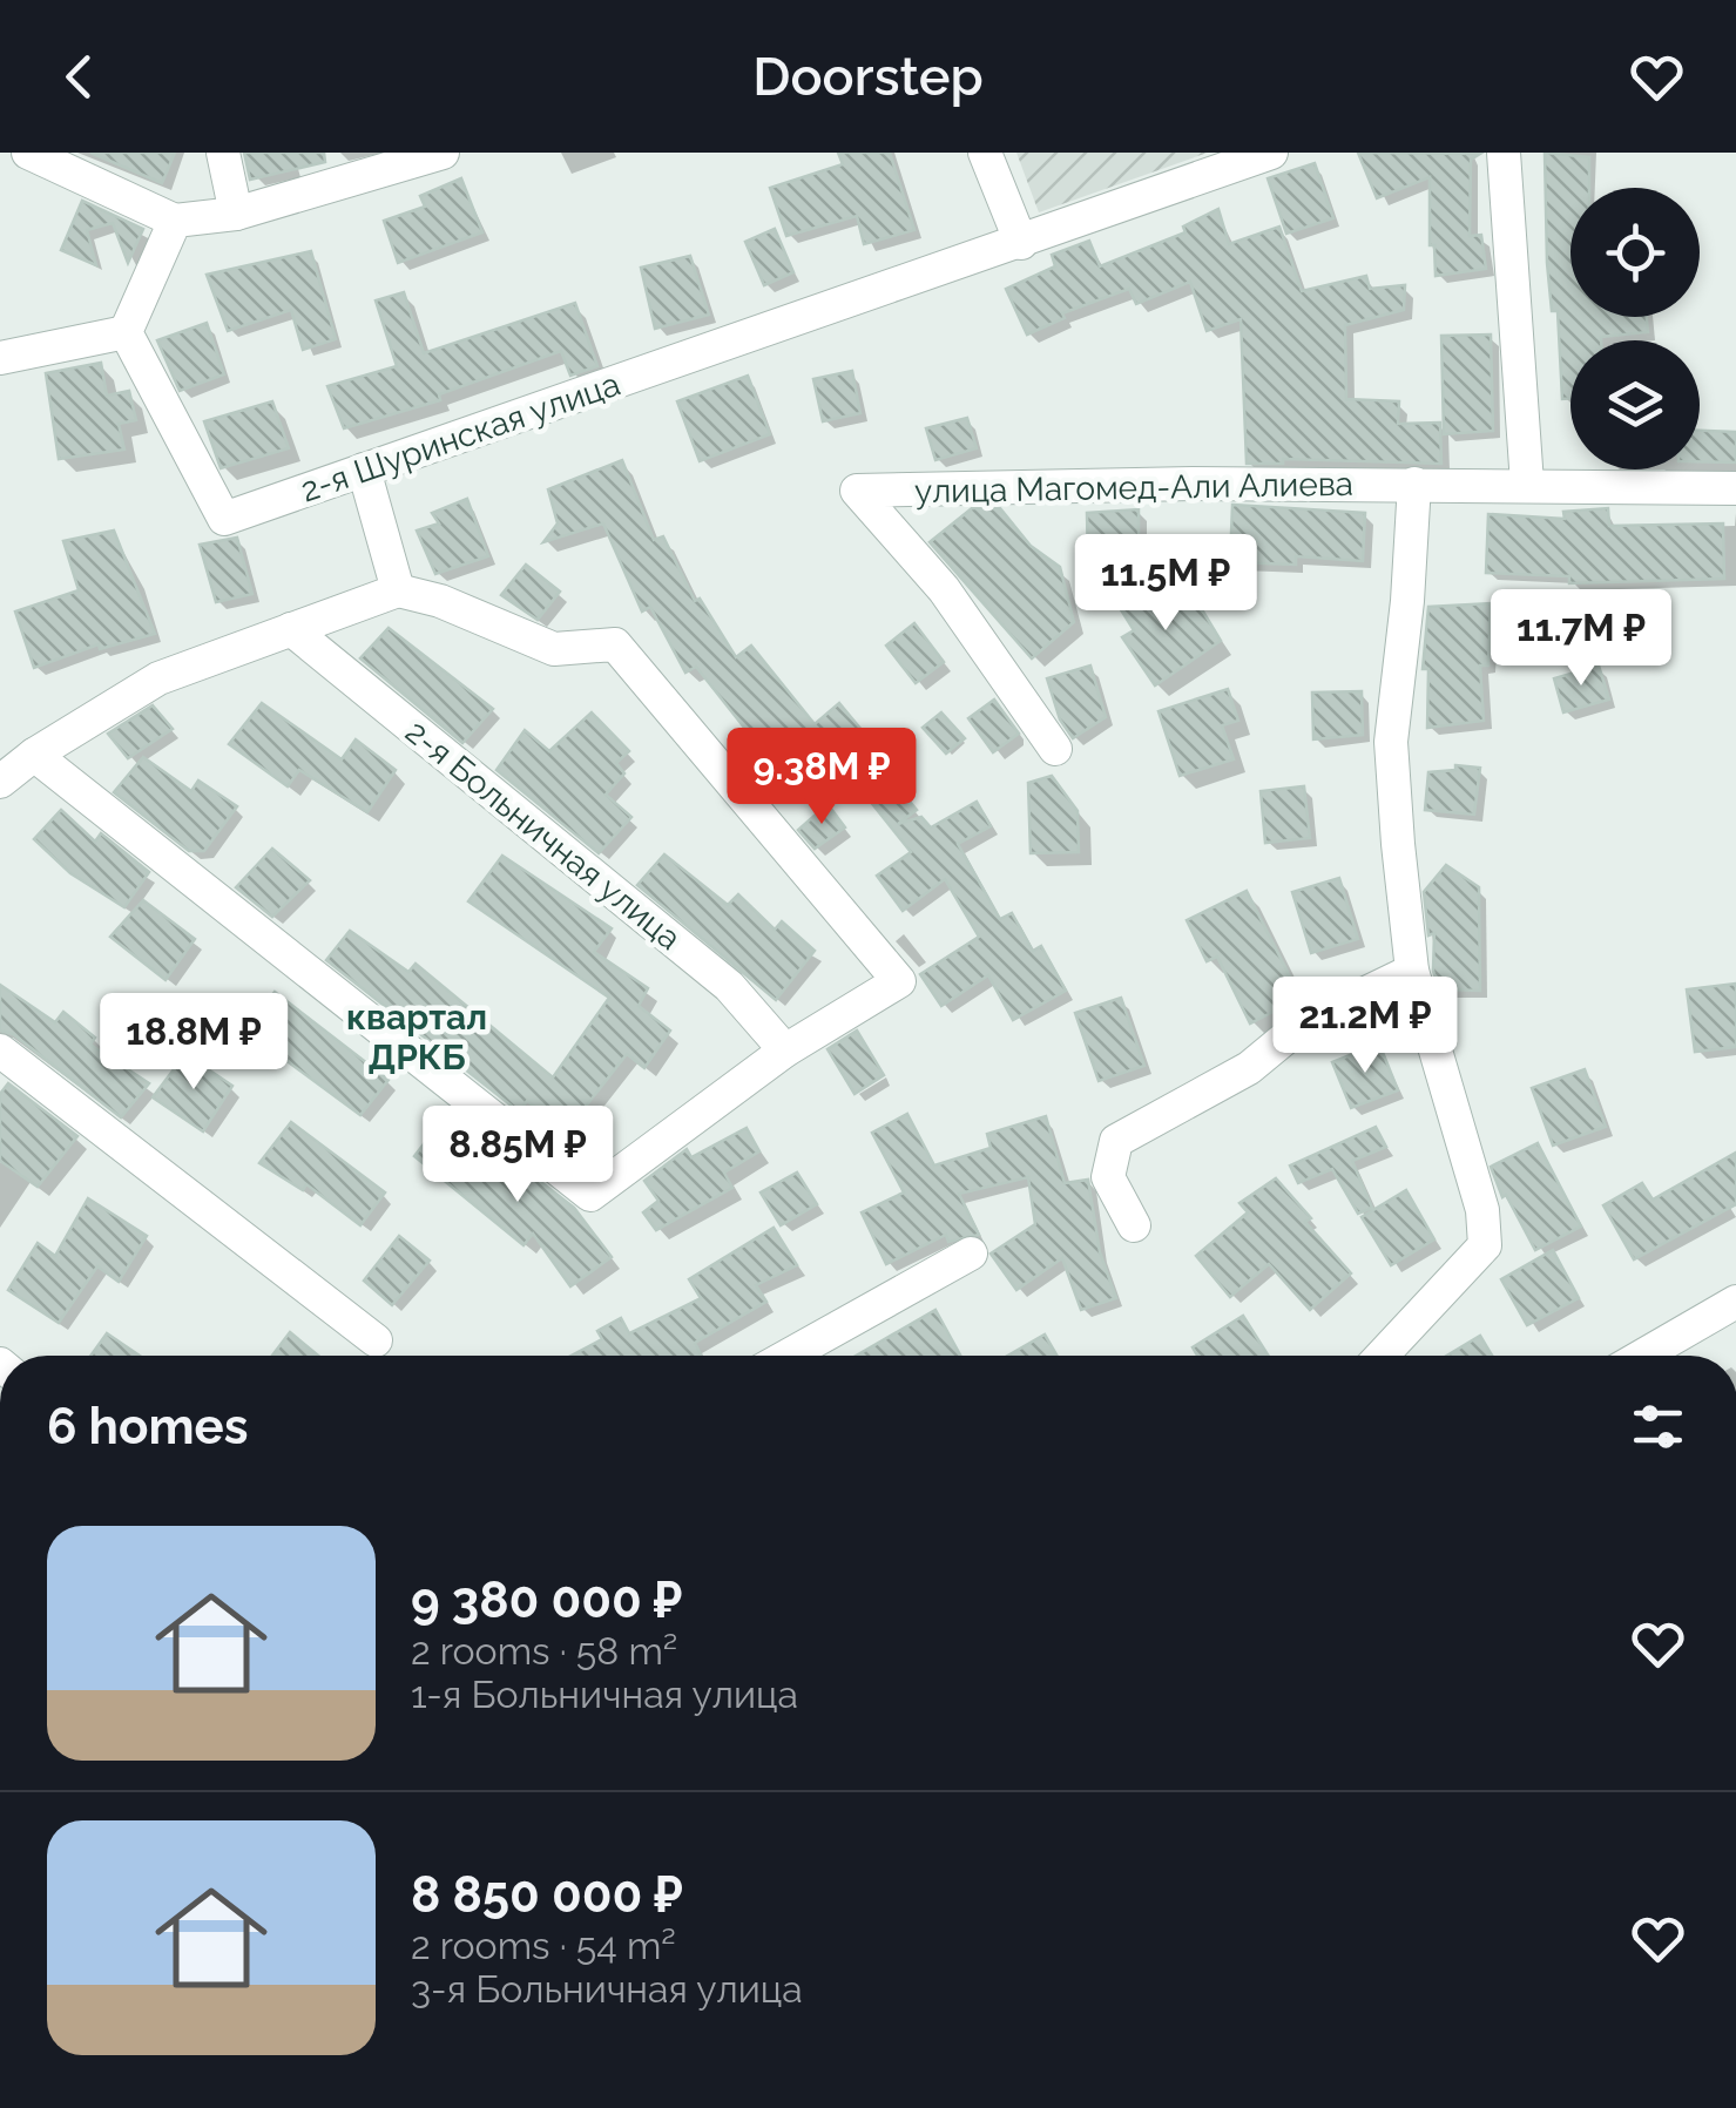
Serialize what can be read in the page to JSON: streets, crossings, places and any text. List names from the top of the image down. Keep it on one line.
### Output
{"streets":{"street":["2-я Шуринская улица","улица Магомед-Али Алиева","2-я Больничная улица"]},"districts":["квартал ДРКБ"],"page":{"header":"Doorstep","price":["11.5M ₽","11.7M ₽","9.38M ₽","21.2M ₽","18.8M ₽","8.85M ₽"],"heading":"6 homes","list":[{"name":"9 380 000 ₽","note":"2 rooms · 58 m² · 1-я Больничная улица"},{"name":"8 850 000 ₽","note":"2 rooms · 54 m² · 3-я Больничная улица"}]}}
